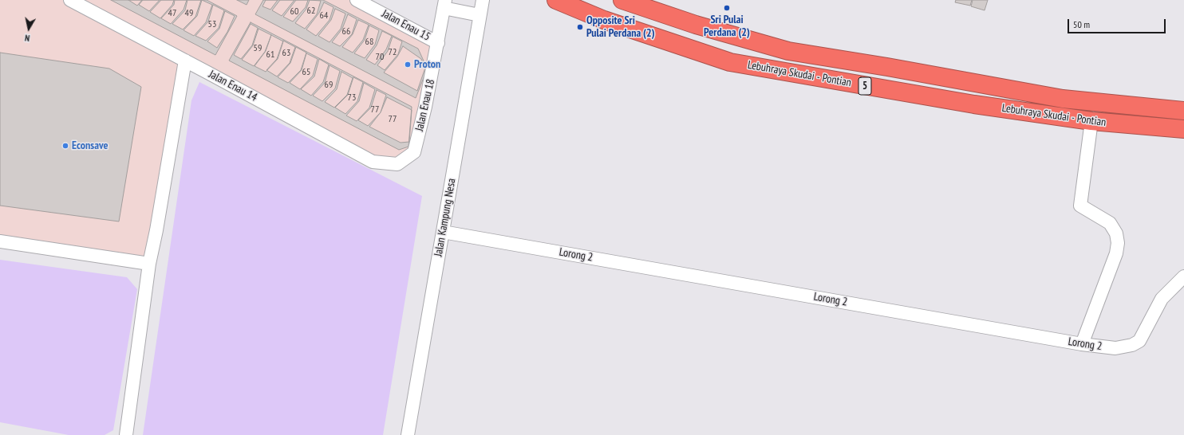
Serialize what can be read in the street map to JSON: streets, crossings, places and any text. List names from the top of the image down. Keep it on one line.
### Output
{"streets":{"highway":["Lebuhraya Skudai - Pontian","5"],"street":["Jalan Enau 15","Jalan Enau 14","Jalan Enau 18","Jalan Kampung Nesa","Lorong 2"]},"crossings":[["Jalan Enau 15","Jalan Enau 18"],["Jalan Enau 14","Jalan Enau 18"],["Jalan Kampung Nesa","Lorong 2"]],"places":["Sri Pulai Perdana (2)","Opposite Sri Pulai Perdana (2)","Proton","Econsave"],"house_numbers":["62","60","47","49","64","53","66","68","59","72","63","61","70","65","69","73","77","77"],"scale_bar":"50 m","north":"bottom"}
